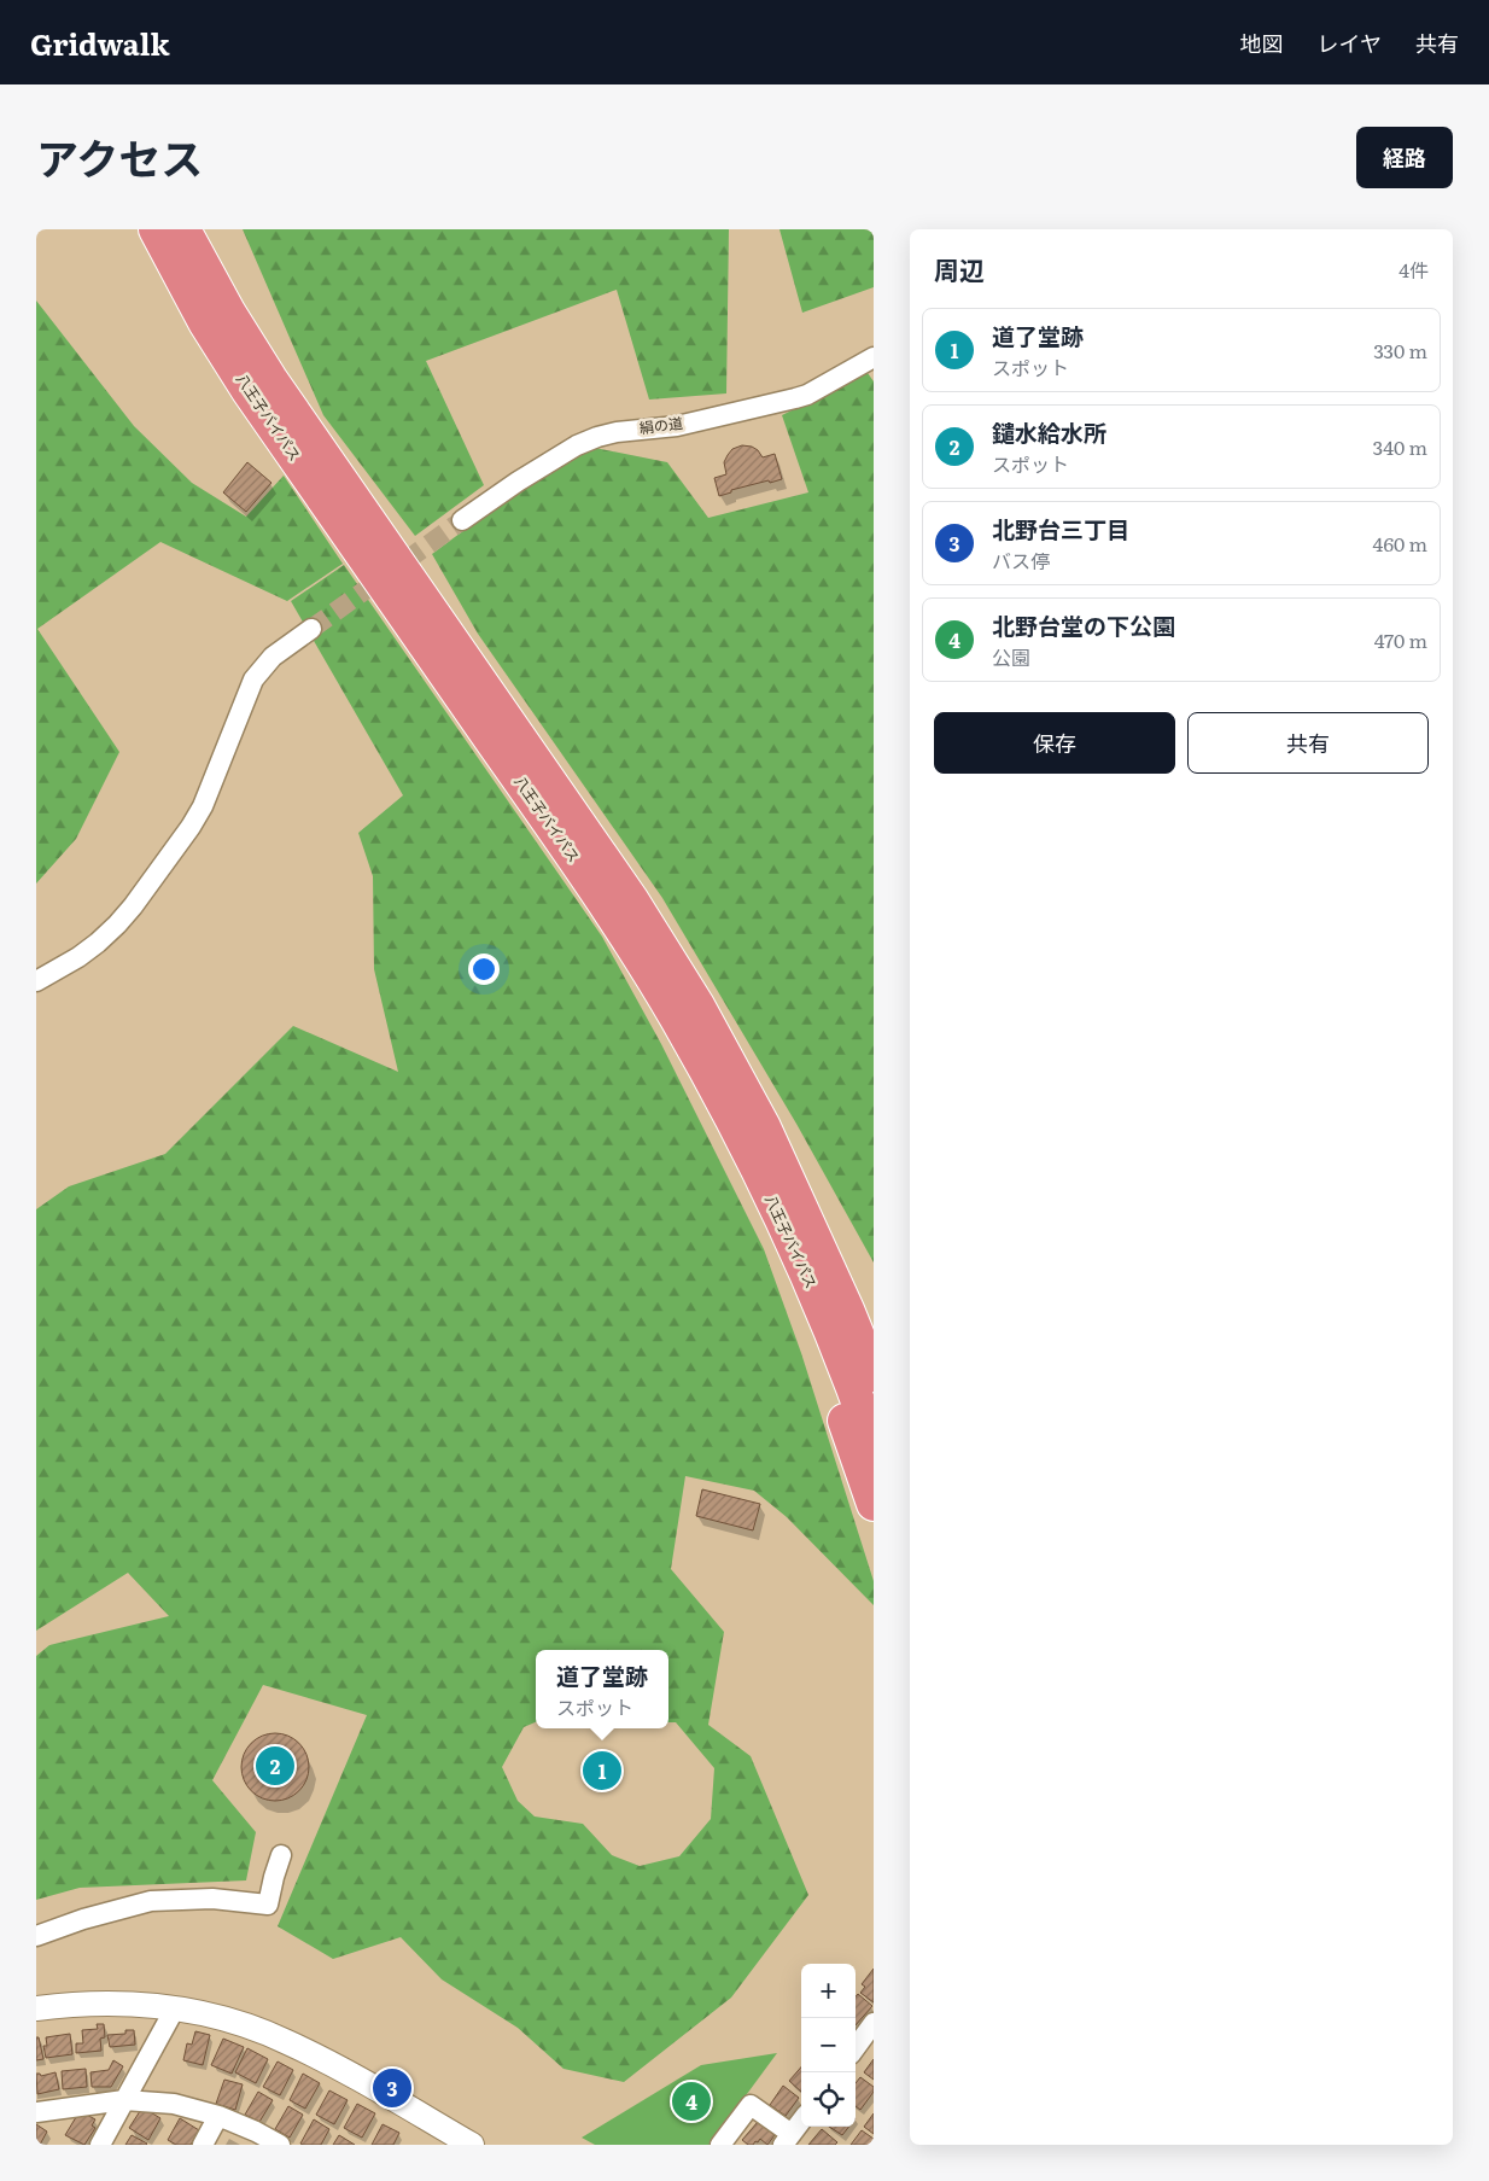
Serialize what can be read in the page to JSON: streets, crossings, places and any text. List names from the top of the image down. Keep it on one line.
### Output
{"streets":{"highway":["八王子バイパス"],"street":["絹の道"]},"page":{"header":"Gridwalk","nav":["地図","レイヤ","共有"],"title":"アクセス","buttons":["経路",["保存","共有"]],"heading":["周辺","4件"],"list":[{"mark":"1","name":"道了堂跡","note":"スポット","value":"330 m"},{"mark":"2","name":"鑓水給水所","note":"スポット","value":"340 m"},{"mark":"3","name":"北野台三丁目","note":"バス停","value":"460 m"},{"mark":"4","name":"北野台堂の下公園","note":"公園","value":"470 m"}],"popup":["道了堂跡","スポット"],"pins":["2","1","3","4"],"map_buttons":["+","−"]}}
